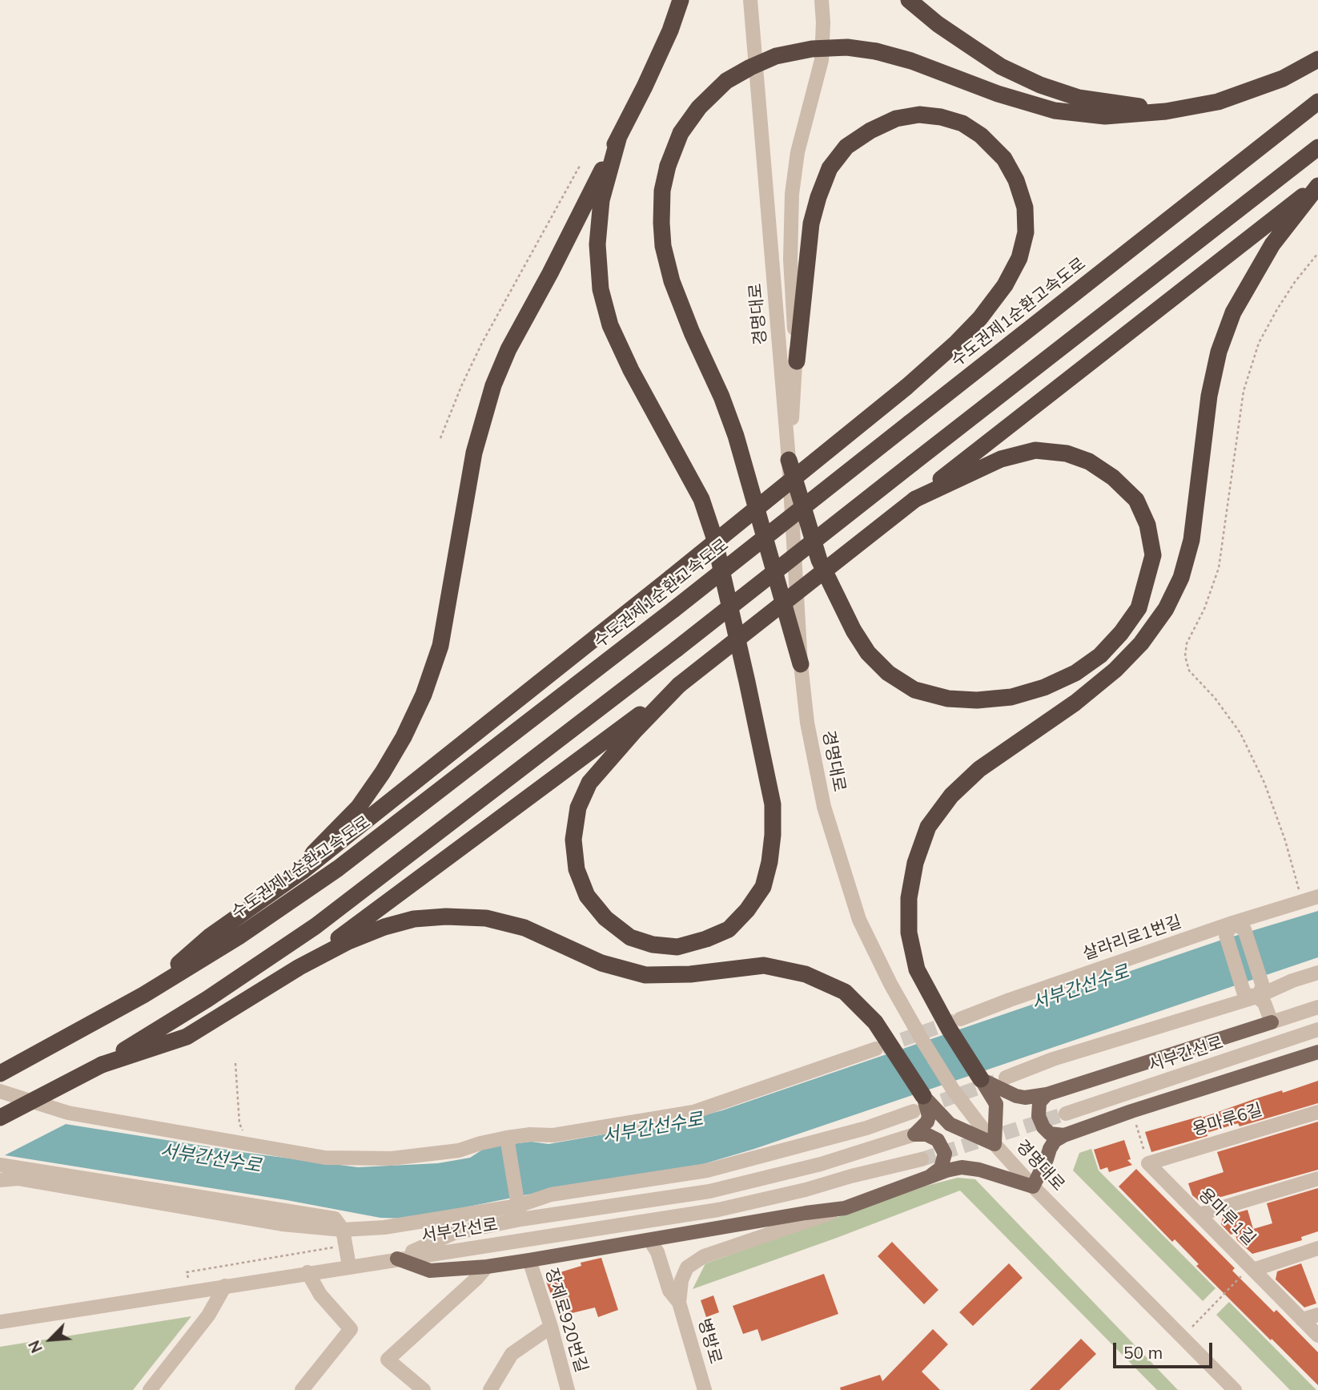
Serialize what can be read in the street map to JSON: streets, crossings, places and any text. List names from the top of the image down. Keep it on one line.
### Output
{"streets":{"highway":["수도권제1순환고속도로"],"street":["경명대로","살라리로1번길","서부간선로","용마루6길","용마루1길","장제로920번길","병방로"]},"crossings":[["용마루6길","용마루1길"]],"water":["서부간선수로"],"scale_bar":"50 m","north":"bottom left"}
